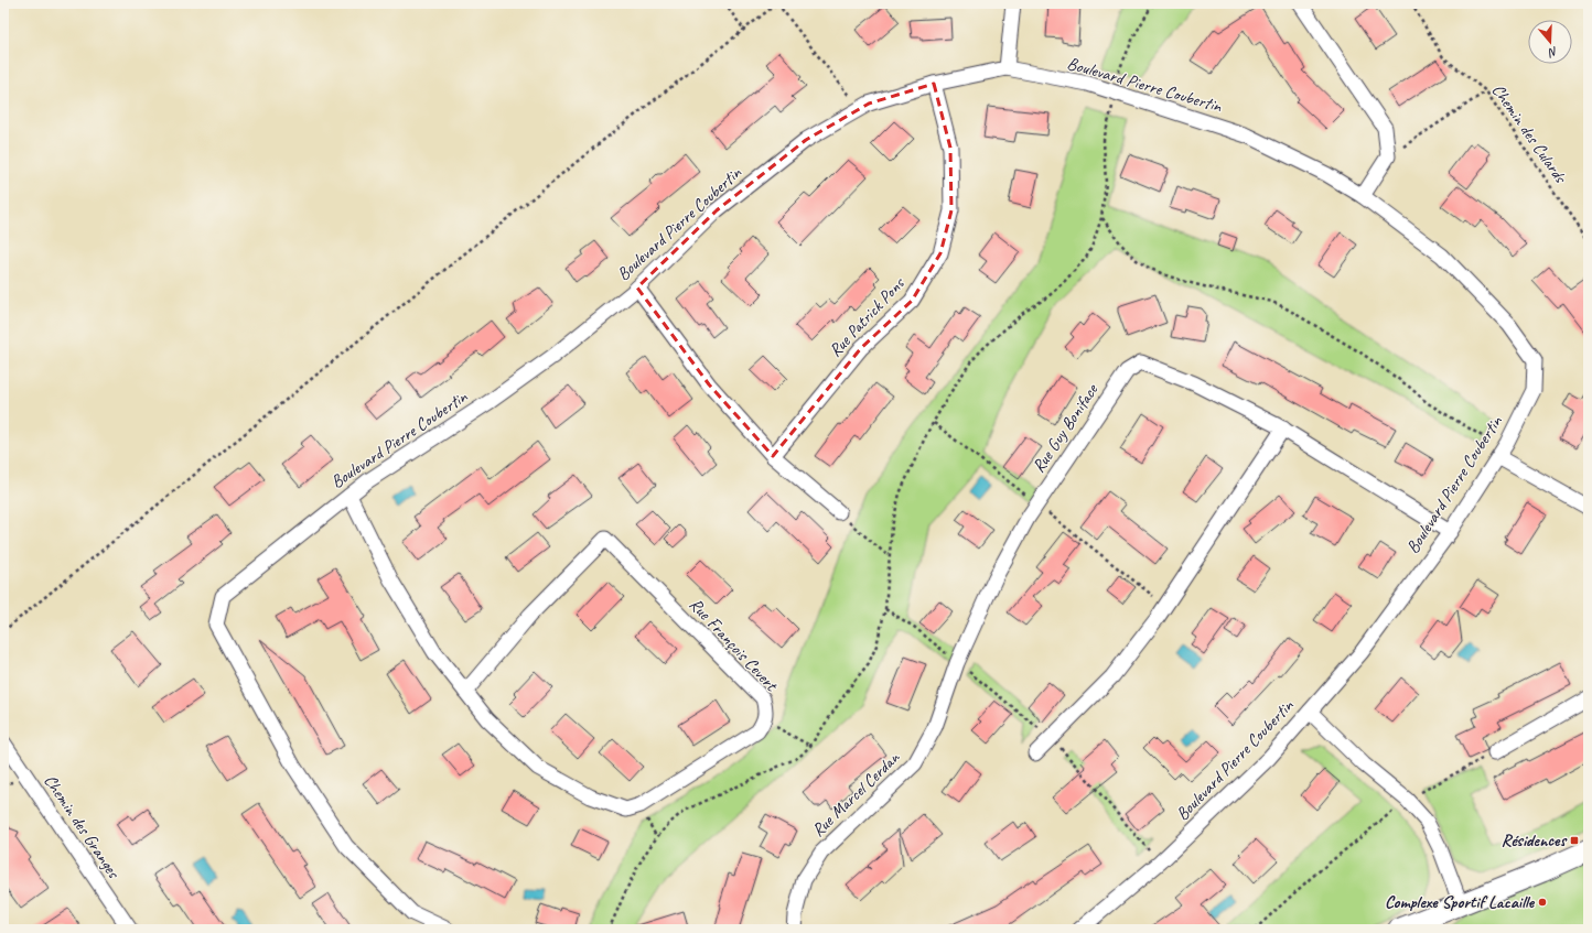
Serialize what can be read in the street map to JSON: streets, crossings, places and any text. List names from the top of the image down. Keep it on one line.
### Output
{"streets":{"street":["Boulevard Pierre Coubertin","Rue Patrick Pons","Rue Guy Boniface","Rue François Cevert","Rue Marcel Cerdan","Chemin des Granges"],"path":["Chemin des Culards"]},"crossings":[["Boulevard Pierre Coubertin","Rue Patrick Pons"],["Boulevard Pierre Coubertin","Rue Guy Boniface"],["Boulevard Pierre Coubertin","Rue François Cevert"],["Rue Guy Boniface","Rue Marcel Cerdan"]],"places":{"transit":["Résidences"],"other":["Complexe Sportif Lacaille"]},"north":"bottom"}
